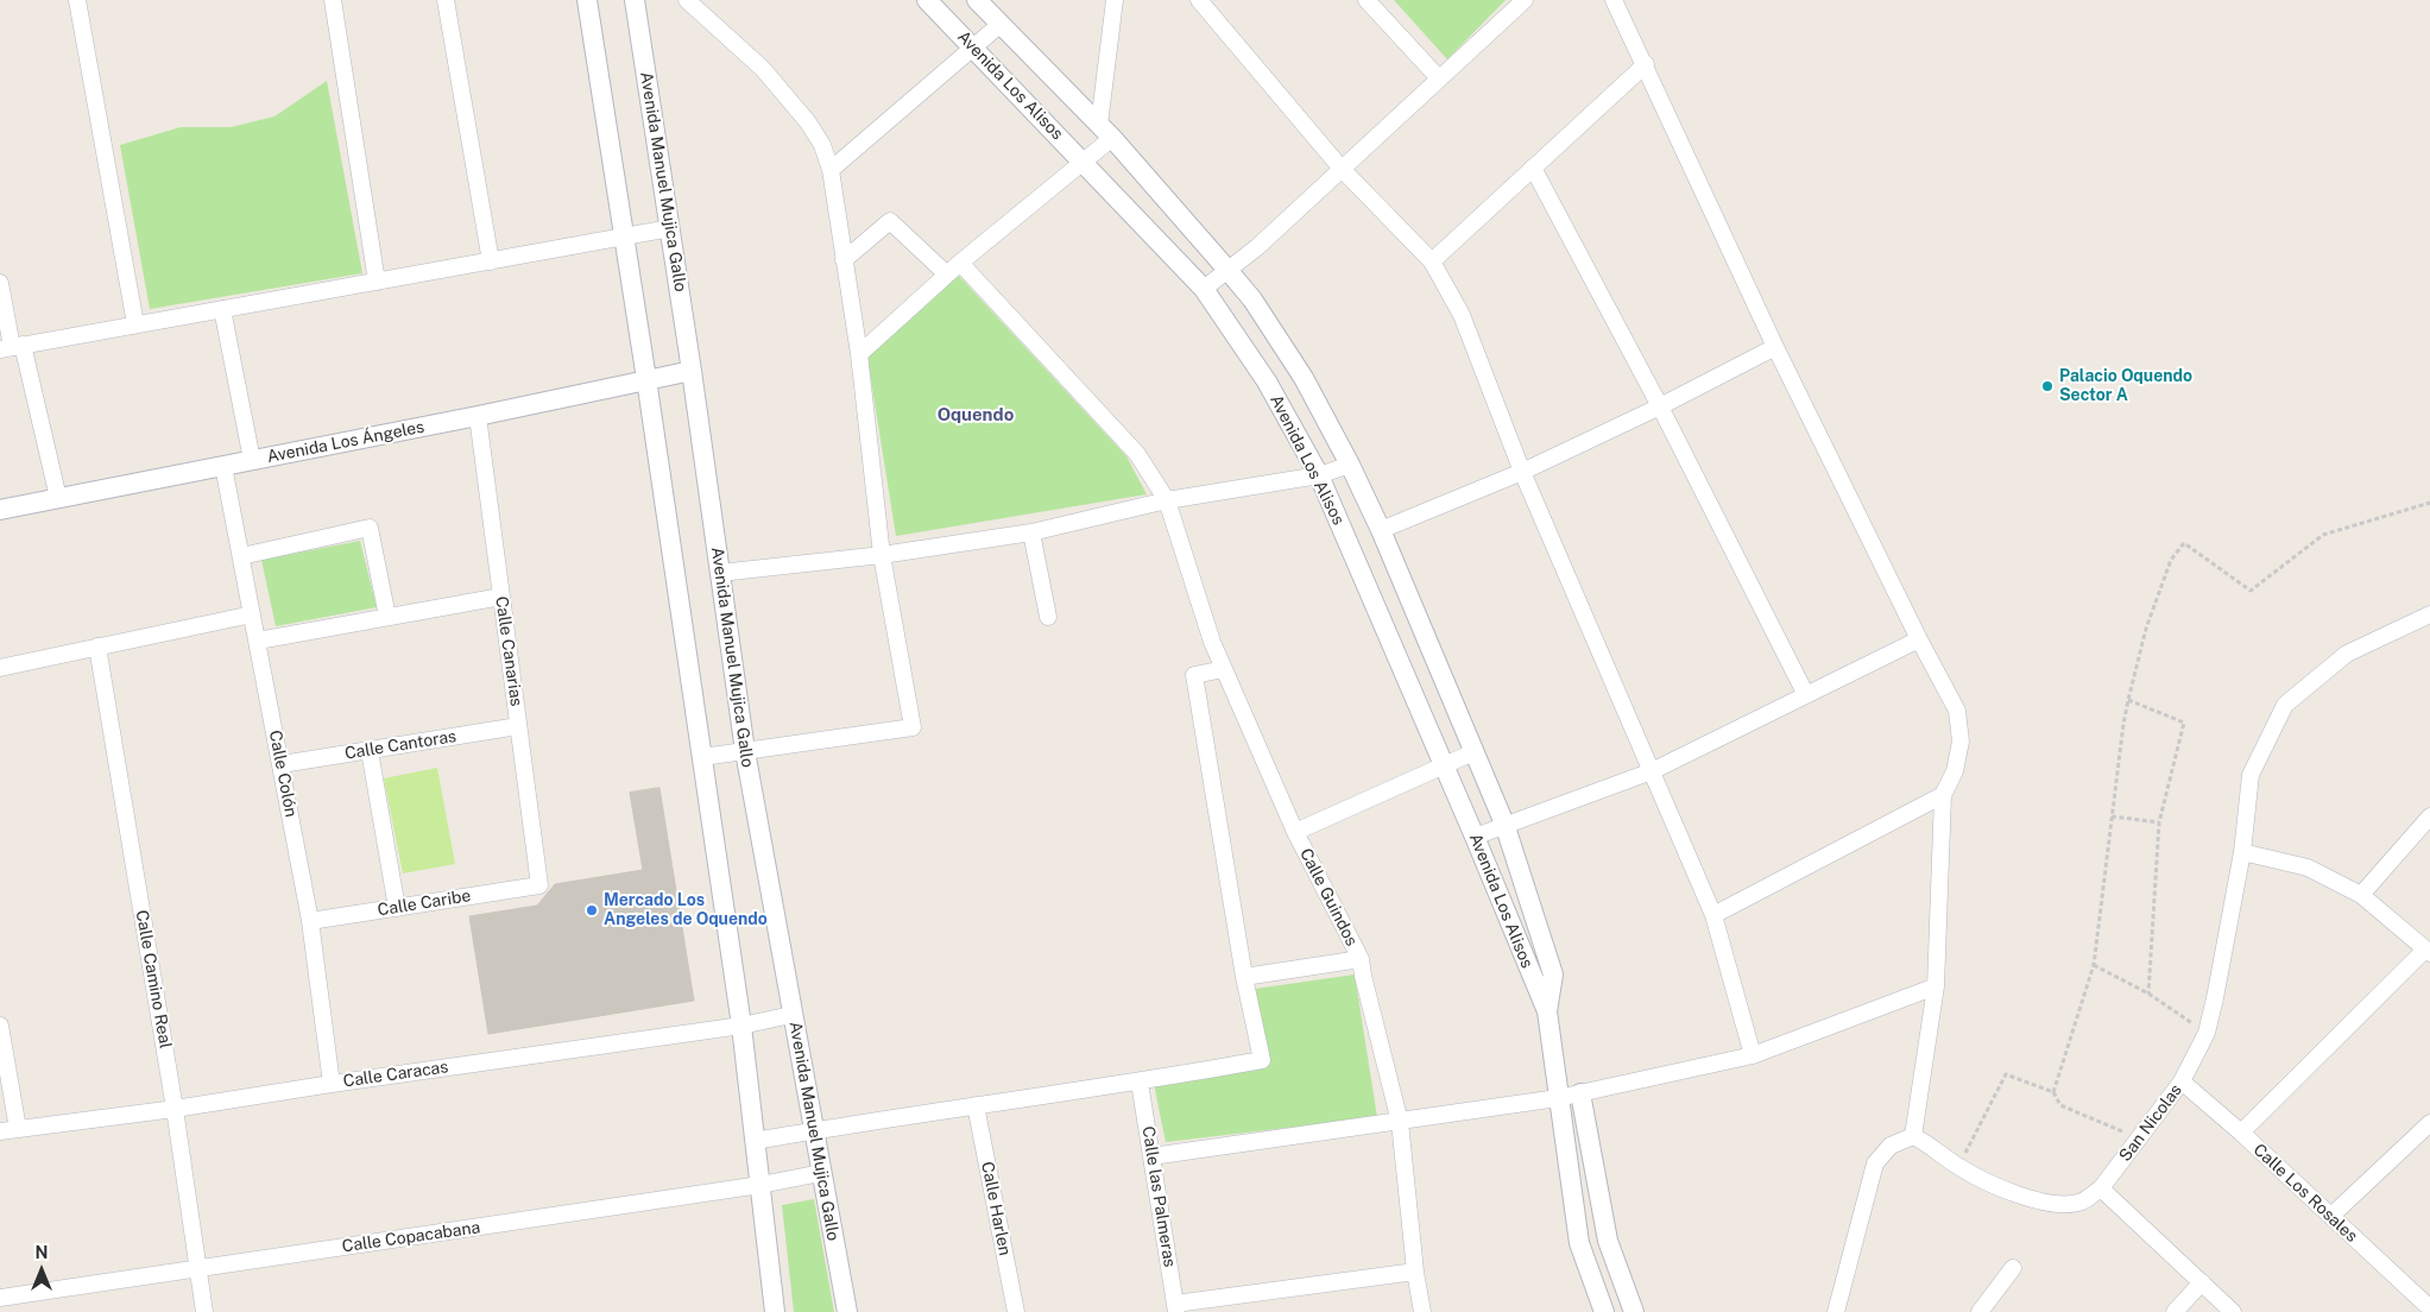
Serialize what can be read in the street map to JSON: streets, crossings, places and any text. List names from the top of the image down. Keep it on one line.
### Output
{"streets":{"street":["Avenida Los Alisos","Avenida Manuel Mujica Gallo","Avenida Los Ángeles","Calle Canarias","Calle Cantoras","Calle Colón","Calle Guindos","Calle Caribe","Calle Camino Real","Calle Caracas","San Nicolas","Calle Los Rosales","Calle las Palmeras","Calle Harlen","Calle Copacabana"]},"crossings":[["Avenida Manuel Mujica Gallo","Avenida Los Ángeles"],["Avenida Manuel Mujica Gallo","Calle Caracas"],["Avenida Manuel Mujica Gallo","Calle Copacabana"],["Avenida Los Ángeles","Calle Canarias"],["Avenida Los Ángeles","Calle Colón"],["Calle Canarias","Calle Cantoras"],["Calle Canarias","Calle Caribe"],["Calle Cantoras","Calle Colón"],["Calle Colón","Calle Caribe"],["Calle Colón","Calle Caracas"],["Calle Camino Real","Calle Caracas"],["Calle Camino Real","Calle Copacabana"],["San Nicolas","Calle Los Rosales"]],"districts":["Oquendo"],"places":["Palacio Oquendo Sector A","Mercado Los Angeles de Oquendo"],"north":"top"}
